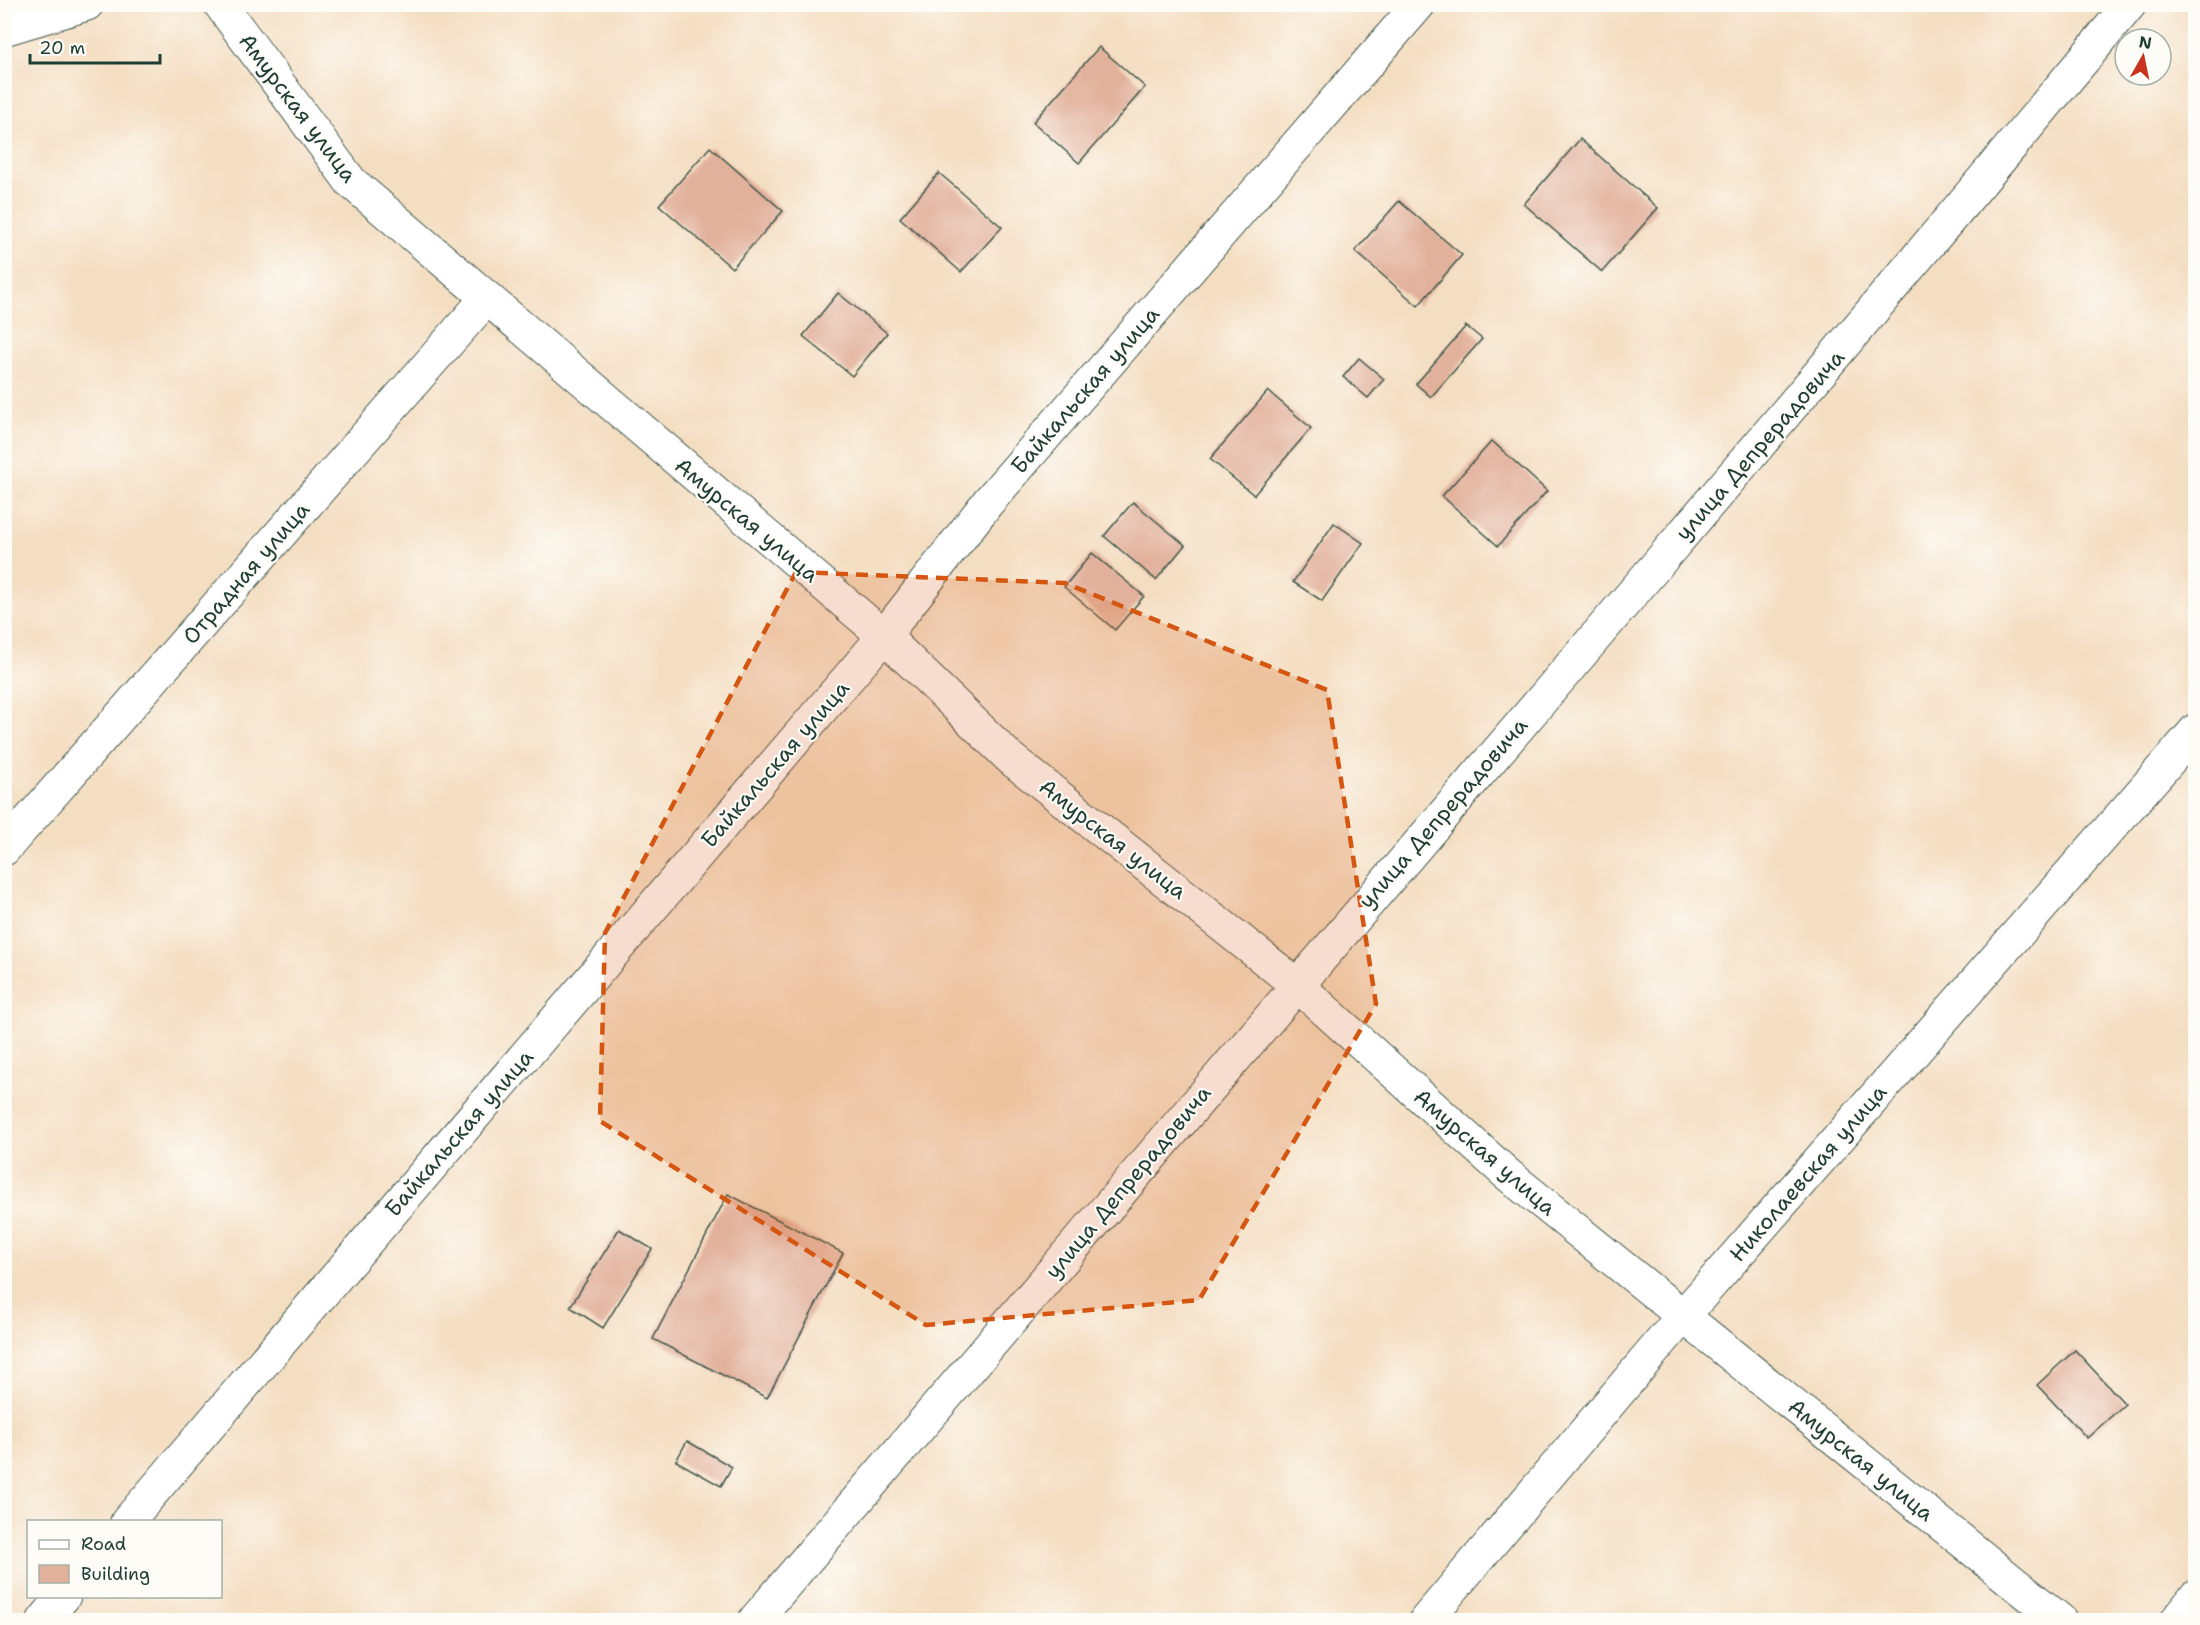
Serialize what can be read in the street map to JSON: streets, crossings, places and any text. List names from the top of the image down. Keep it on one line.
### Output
{"streets":{"street":["Амурская улица","Байкальская улица","улица Депрерадовича","Отрадная улица","Николаевская улица"]},"crossings":[["Амурская улица","Байкальская улица"],["Амурская улица","улица Депрерадовича"],["Амурская улица","Отрадная улица"],["Амурская улица","Николаевская улица"]],"legend":["Road","Building"],"scale_bar":"20 m","north":"top"}
